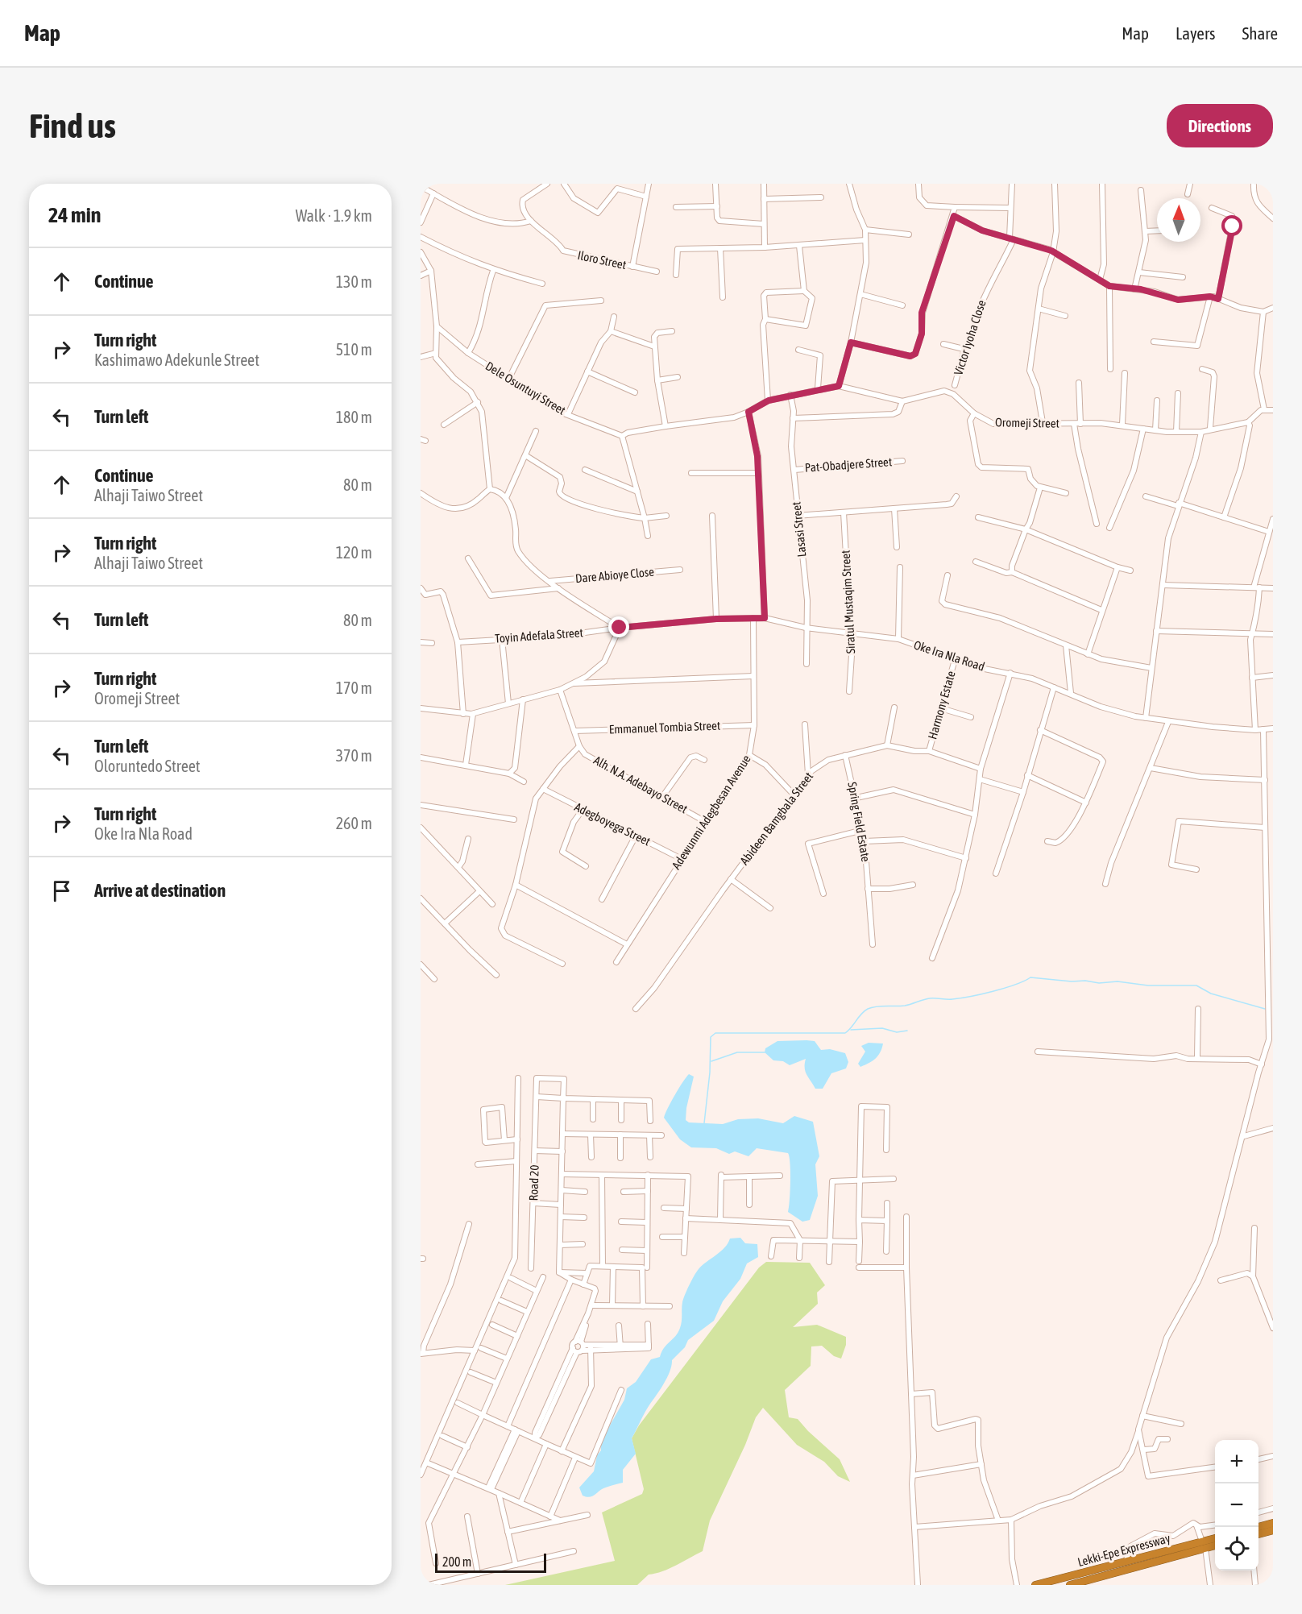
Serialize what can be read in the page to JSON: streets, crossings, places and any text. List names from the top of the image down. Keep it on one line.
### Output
{"streets":{"highway":["Lekki-Epe Expressway"],"street":["Iloro Street","Victor Iyoha Close","Dele Osuntuyi Street","Oromeji Street","Pat-Obadjere Street","Lasasi Street","Dare Abioye Close","Siratul Mustaqim Street","Toyin Adefala Street","Oke Ira Nla Road","Harmony Estate","Emmanuel Tombia Street","Alh. N.A. Adebayo Street","Adewunmi Adegbesan Avenue","Abideen Bamgbala Street","Spring Field Estate","Adegboyega Street","Road 20"]},"crossings":[["Dele Osuntuyi Street","Oromeji Street"],["Oromeji Street","Lasasi Street"],["Pat-Obadjere Street","Lasasi Street"],["Lasasi Street","Oke Ira Nla Road"],["Siratul Mustaqim Street","Oke Ira Nla Road"],["Toyin Adefala Street","Oke Ira Nla Road"],["Oke Ira Nla Road","Harmony Estate"],["Oke Ira Nla Road","Adewunmi Adegbesan Avenue"],["Harmony Estate","Abideen Bamgbala Street"],["Emmanuel Tombia Street","Adewunmi Adegbesan Avenue"],["Alh. N.A. Adebayo Street","Adewunmi Adegbesan Avenue"],["Adewunmi Adegbesan Avenue","Adegboyega Street"],["Abideen Bamgbala Street","Spring Field Estate"]],"scale_bar":"200 m","north":"top","page":{"header":"Map","nav":["Map","Layers","Share"],"buttons":"Directions","title":"Find us","heading":["24 min","Walk · 1.9 km"],"list":[["Continue","130 m"],["Turn right","Kashimawo Adekunle Street","510 m"],["Turn left","180 m"],["Continue","Alhaji Taiwo Street","80 m"],["Turn right","Alhaji Taiwo Street","120 m"],["Turn left","80 m"],["Turn right","Oromeji Street","170 m"],["Turn left","Oloruntedo Street","370 m"],["Turn right","Oke Ira Nla Road","260 m"],"Arrive at destination"],"map_buttons":["+","−"],"scale":"200 m"}}
